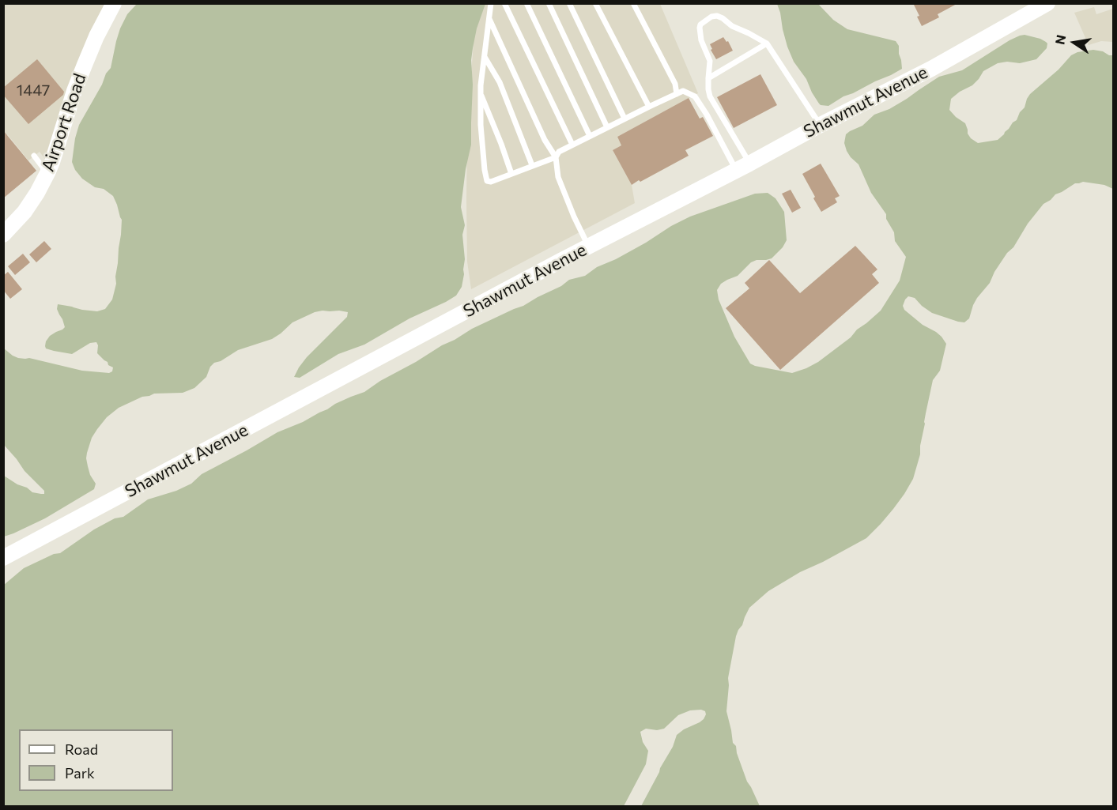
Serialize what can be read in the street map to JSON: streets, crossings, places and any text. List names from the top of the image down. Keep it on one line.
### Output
{"streets":{"street":["Shawmut Avenue","Airport Road"]},"house_numbers":["1447"],"legend":["Road","Park"],"north":"left"}
